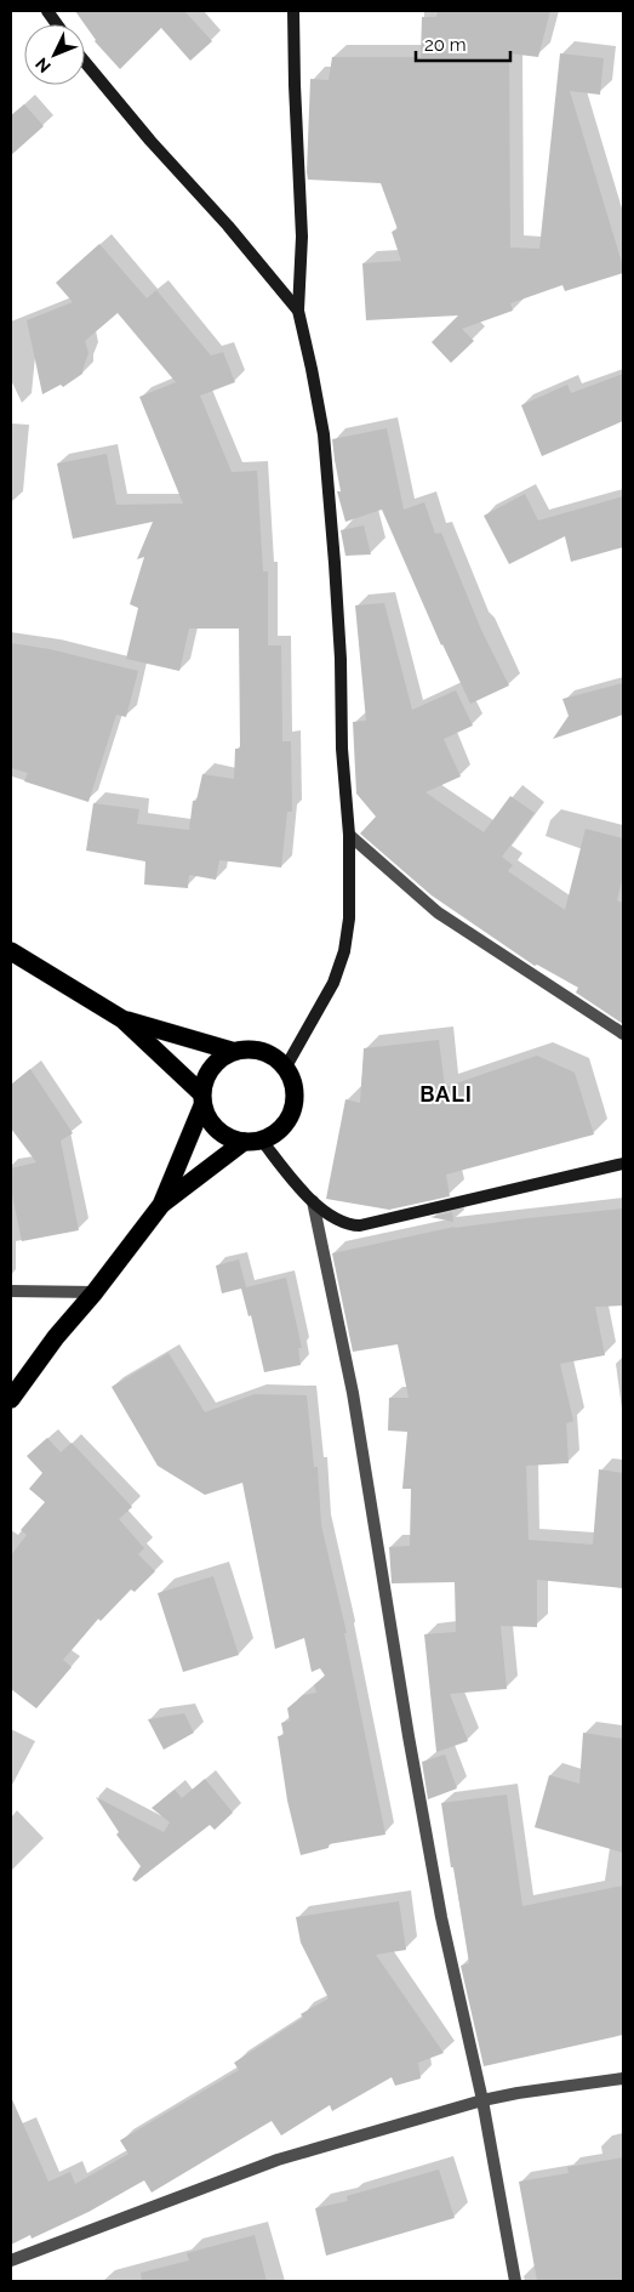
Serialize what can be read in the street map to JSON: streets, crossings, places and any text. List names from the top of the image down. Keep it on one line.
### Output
{"districts":["BALI"],"scale_bar":"20 m","north":"bottom left"}
